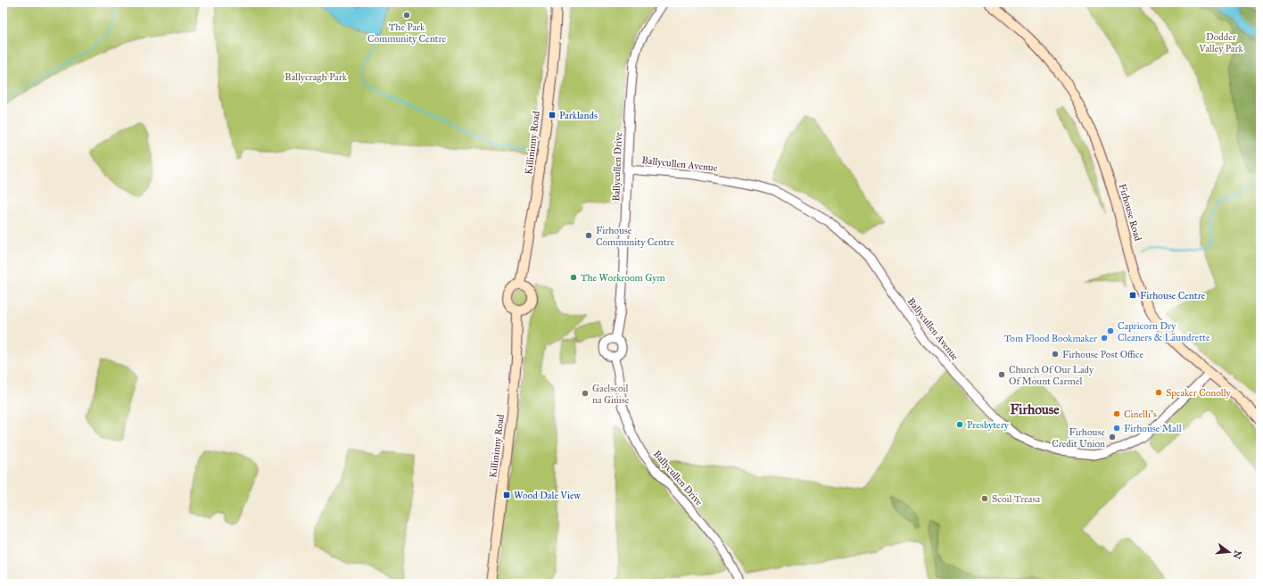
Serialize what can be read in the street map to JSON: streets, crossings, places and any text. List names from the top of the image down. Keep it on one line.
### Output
{"streets":{"main road":["Killininny Road","Firhouse Road"],"street":["Ballycullen Avenue","Ballycullen Drive"]},"crossings":[["Ballycullen Avenue","Ballycullen Drive"],["Ballycullen Avenue","Firhouse Road"]],"districts":["Firhouse"],"parks":["Dodder Valley Park","Ballycragh Park"],"places":{"other":["The Park Community Centre","Firhouse Community Centre","The Workroom Gym","Capricorn Dry Cleaners & Laundrette","Tom Flood Bookmaker","Firhouse Post Office","Church Of Our Lady Of Mount Carmel","Speaker Conolly","Gaelscoil na Giúise","Cinelli's","Presbytery","Firhouse Mall","Firhouse Credit Union","Scoil Treasa"],"transit":["Parklands","Firhouse Centre","Wood Dale View"]},"north":"right"}
